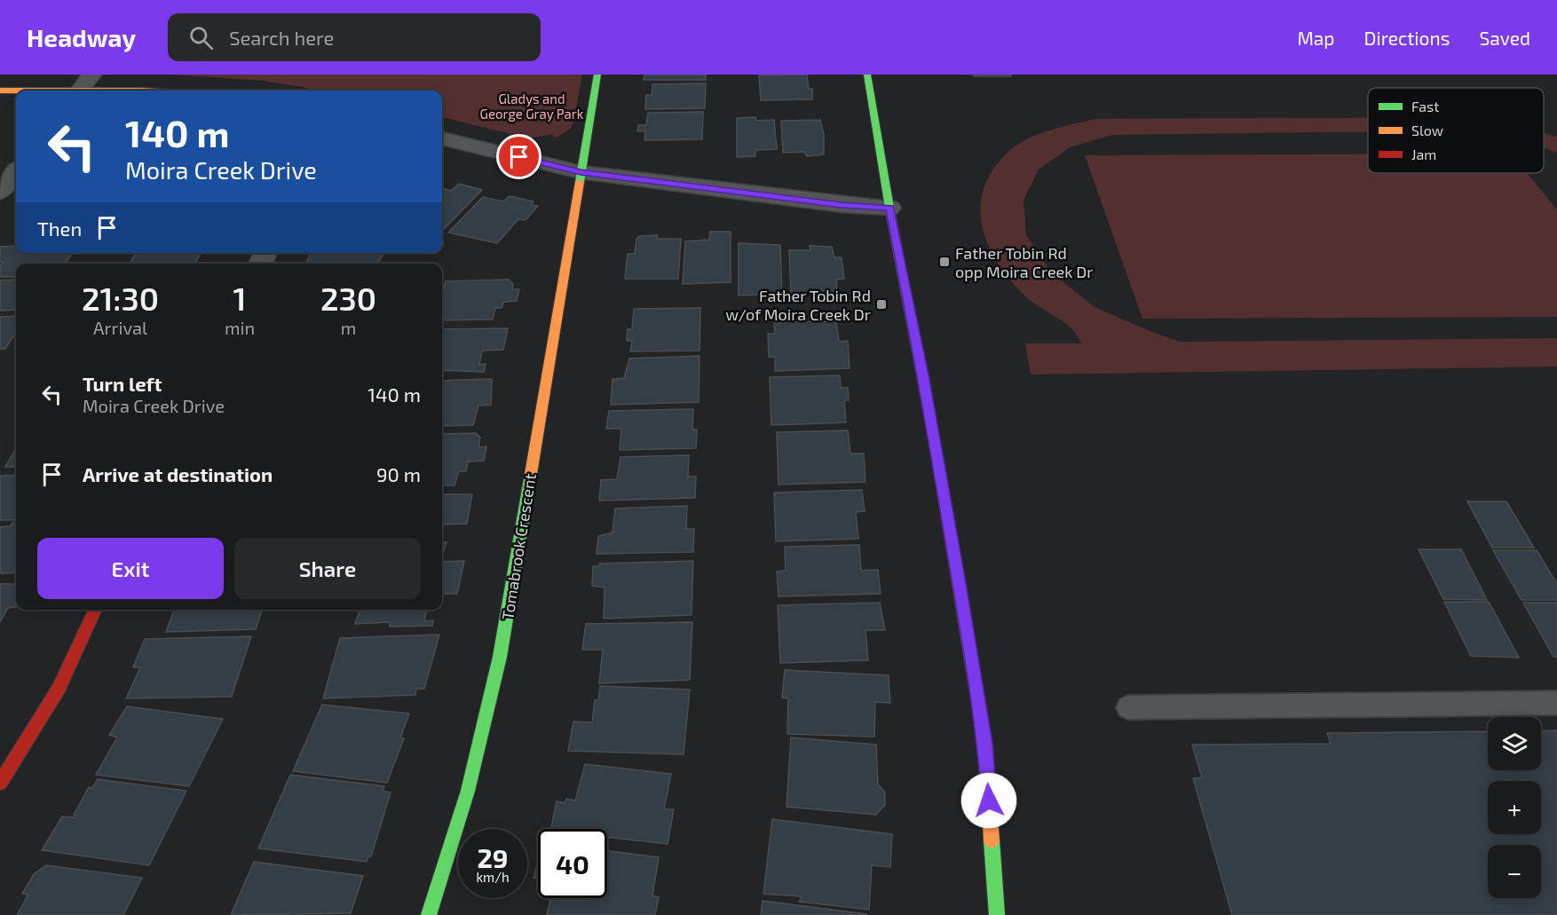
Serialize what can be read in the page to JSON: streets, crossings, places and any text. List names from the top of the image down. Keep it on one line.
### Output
{"streets":{"street":["Tomabrook Crescent"]},"parks":["Gladys and George Gray Park"],"places":{"transit":["Father Tobin Rd opp Moira Creek Dr","Father Tobin Rd w/of Moira Creek Dr"]},"legend":["Fast","Slow","Jam"],"page":{"header":"Headway","search":"Search here","nav":["Map","Directions","Saved"],"turn":["140 m","Moira Creek Drive"],"then":"Then","eta":["21:30","Arrival","1","min","230","m"],"list":[{"name":"Turn left","note":"Moira Creek Drive","value":"140 m"},{"name":"Arrive at destination","value":"90 m"}],"buttons":["Exit","Share"],"map_buttons":["+","−"],"speed":"29 km/h","limit":"40"}}
